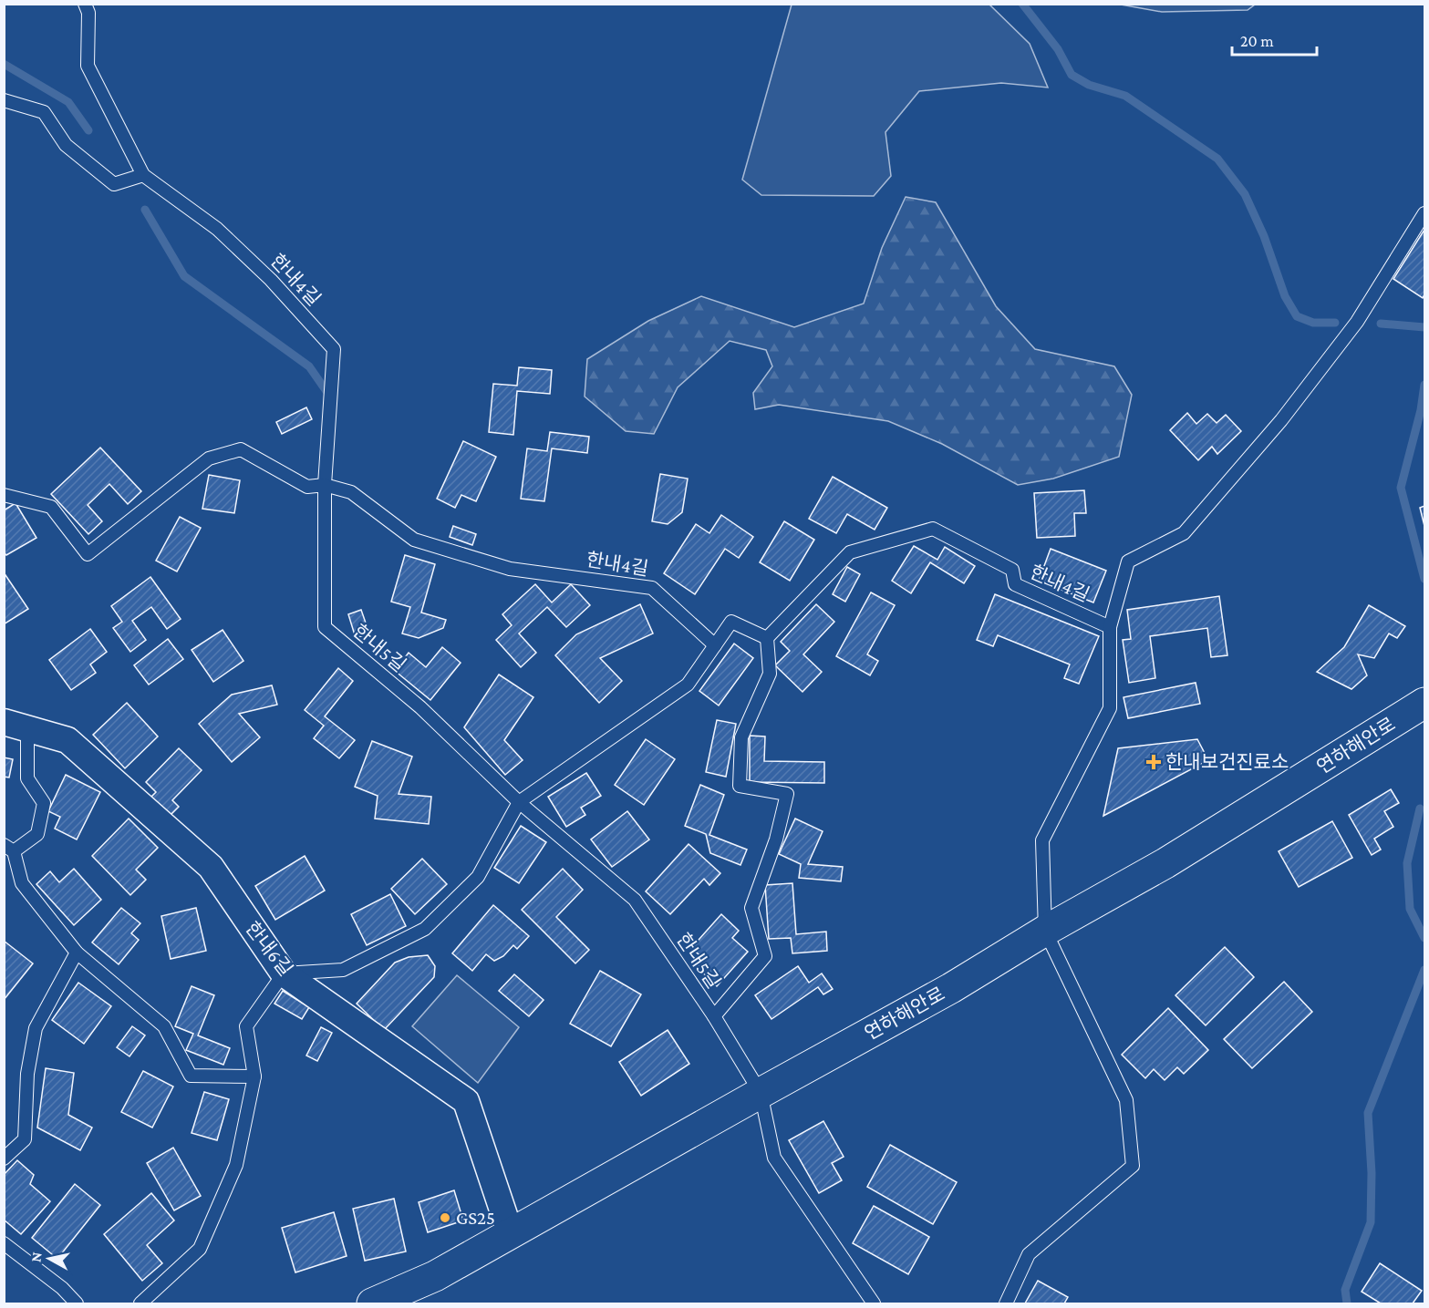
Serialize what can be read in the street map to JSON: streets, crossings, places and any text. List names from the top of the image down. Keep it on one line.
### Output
{"streets":{"street":["연하해안로","한내6길"],"lane":["한내4길","한내5길"]},"crossings":[["한내4길","한내5길"],["한내5길","연하해안로"],["연하해안로","한내6길"]],"places":{"health":["한내보건진료소"],"other":["GS25"]},"scale_bar":"20 m","north":"left"}
